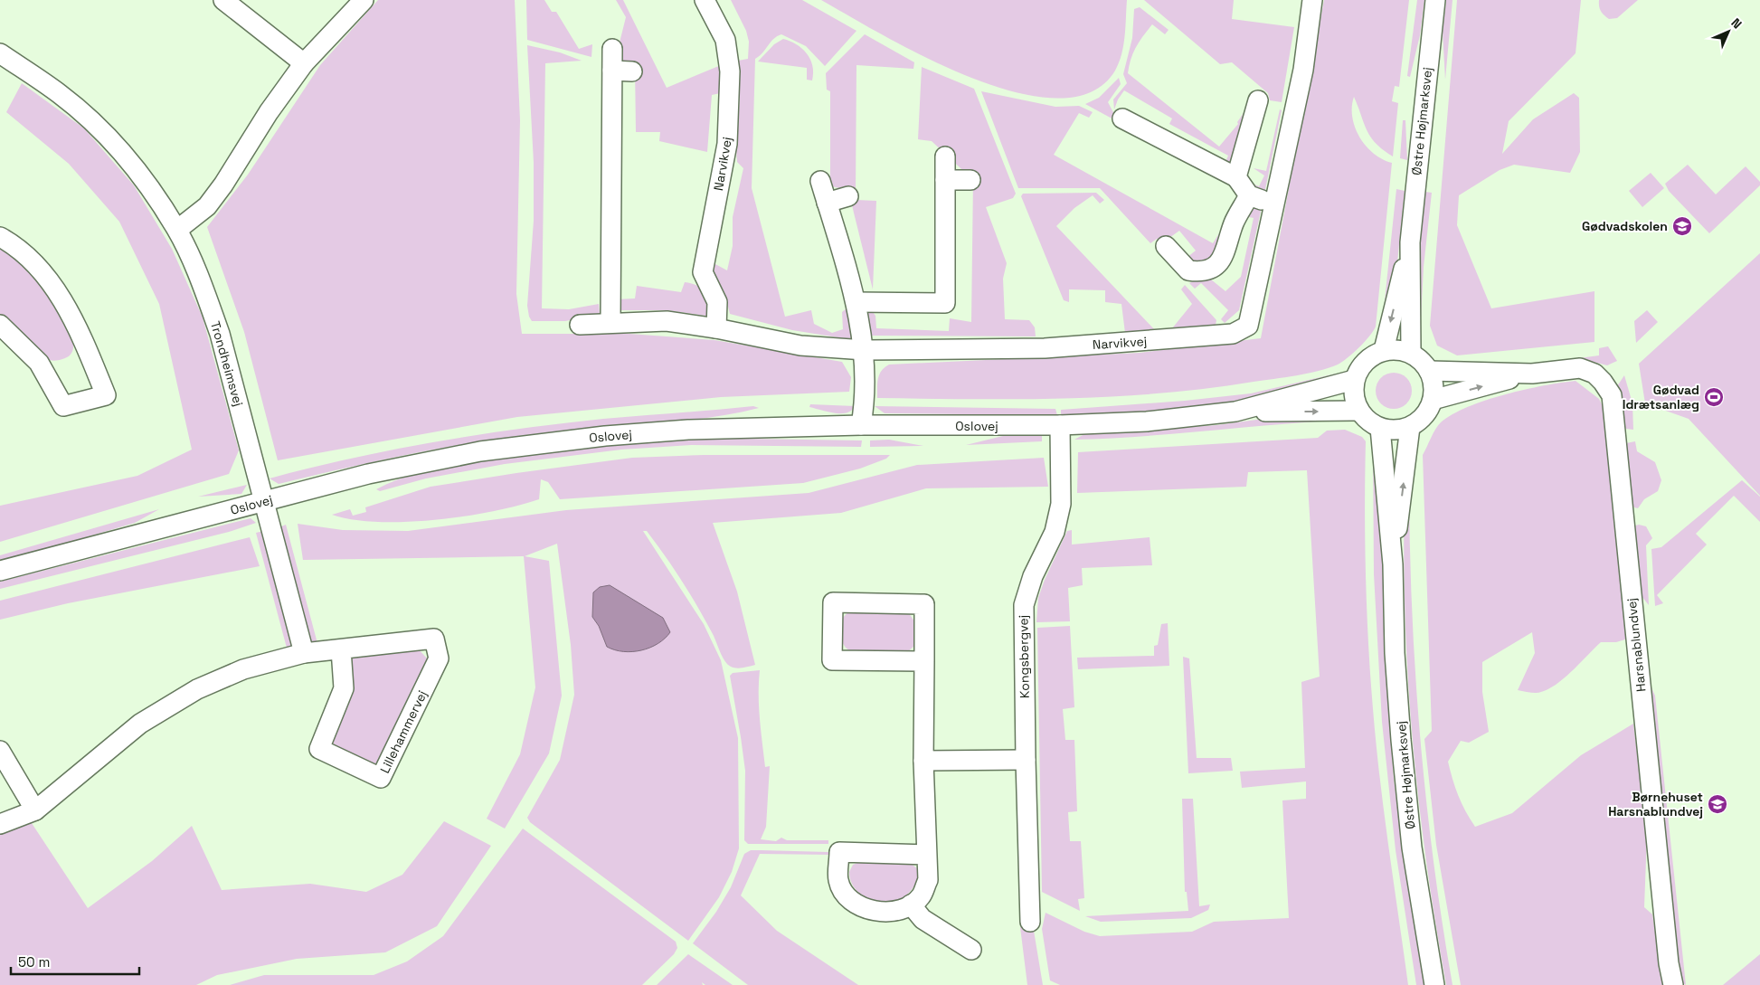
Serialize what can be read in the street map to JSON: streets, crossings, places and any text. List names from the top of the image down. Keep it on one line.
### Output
{"streets":{"street":["Østre Højmarksvej","Narvikvej","Trondheimsvej","Oslovej","Harsnablundvej","Kongsbergvej","Lillehammervej"]},"crossings":[["Østre Højmarksvej","Oslovej"],["Østre Højmarksvej","Harsnablundvej"],["Trondheimsvej","Oslovej"],["Oslovej","Harsnablundvej"],["Oslovej","Kongsbergvej"]],"places":{"school or university":["Gødvadskolen","Børnehuset Harsnablundvej"],"sports":["Gødvad Idrætsanlæg"]},"scale_bar":"50 m","north":"top right"}
